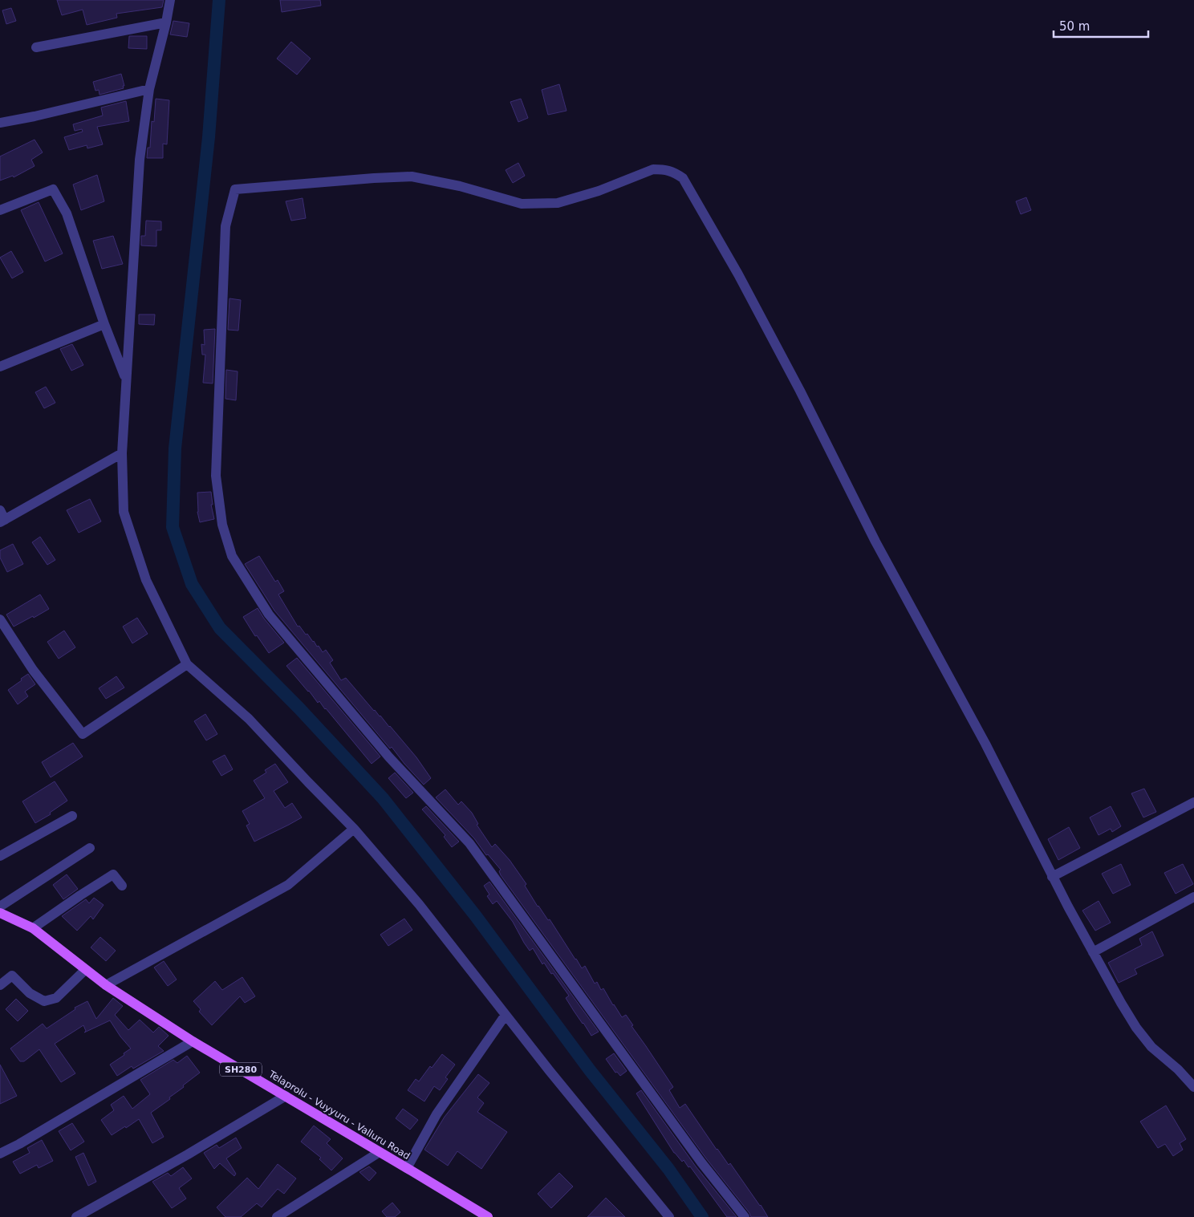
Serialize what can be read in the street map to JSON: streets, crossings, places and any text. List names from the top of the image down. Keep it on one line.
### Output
{"streets":{"main road":["SH280","Telaprolu - Vuyyuru - Valluru Road"]},"scale_bar":"50 m"}
